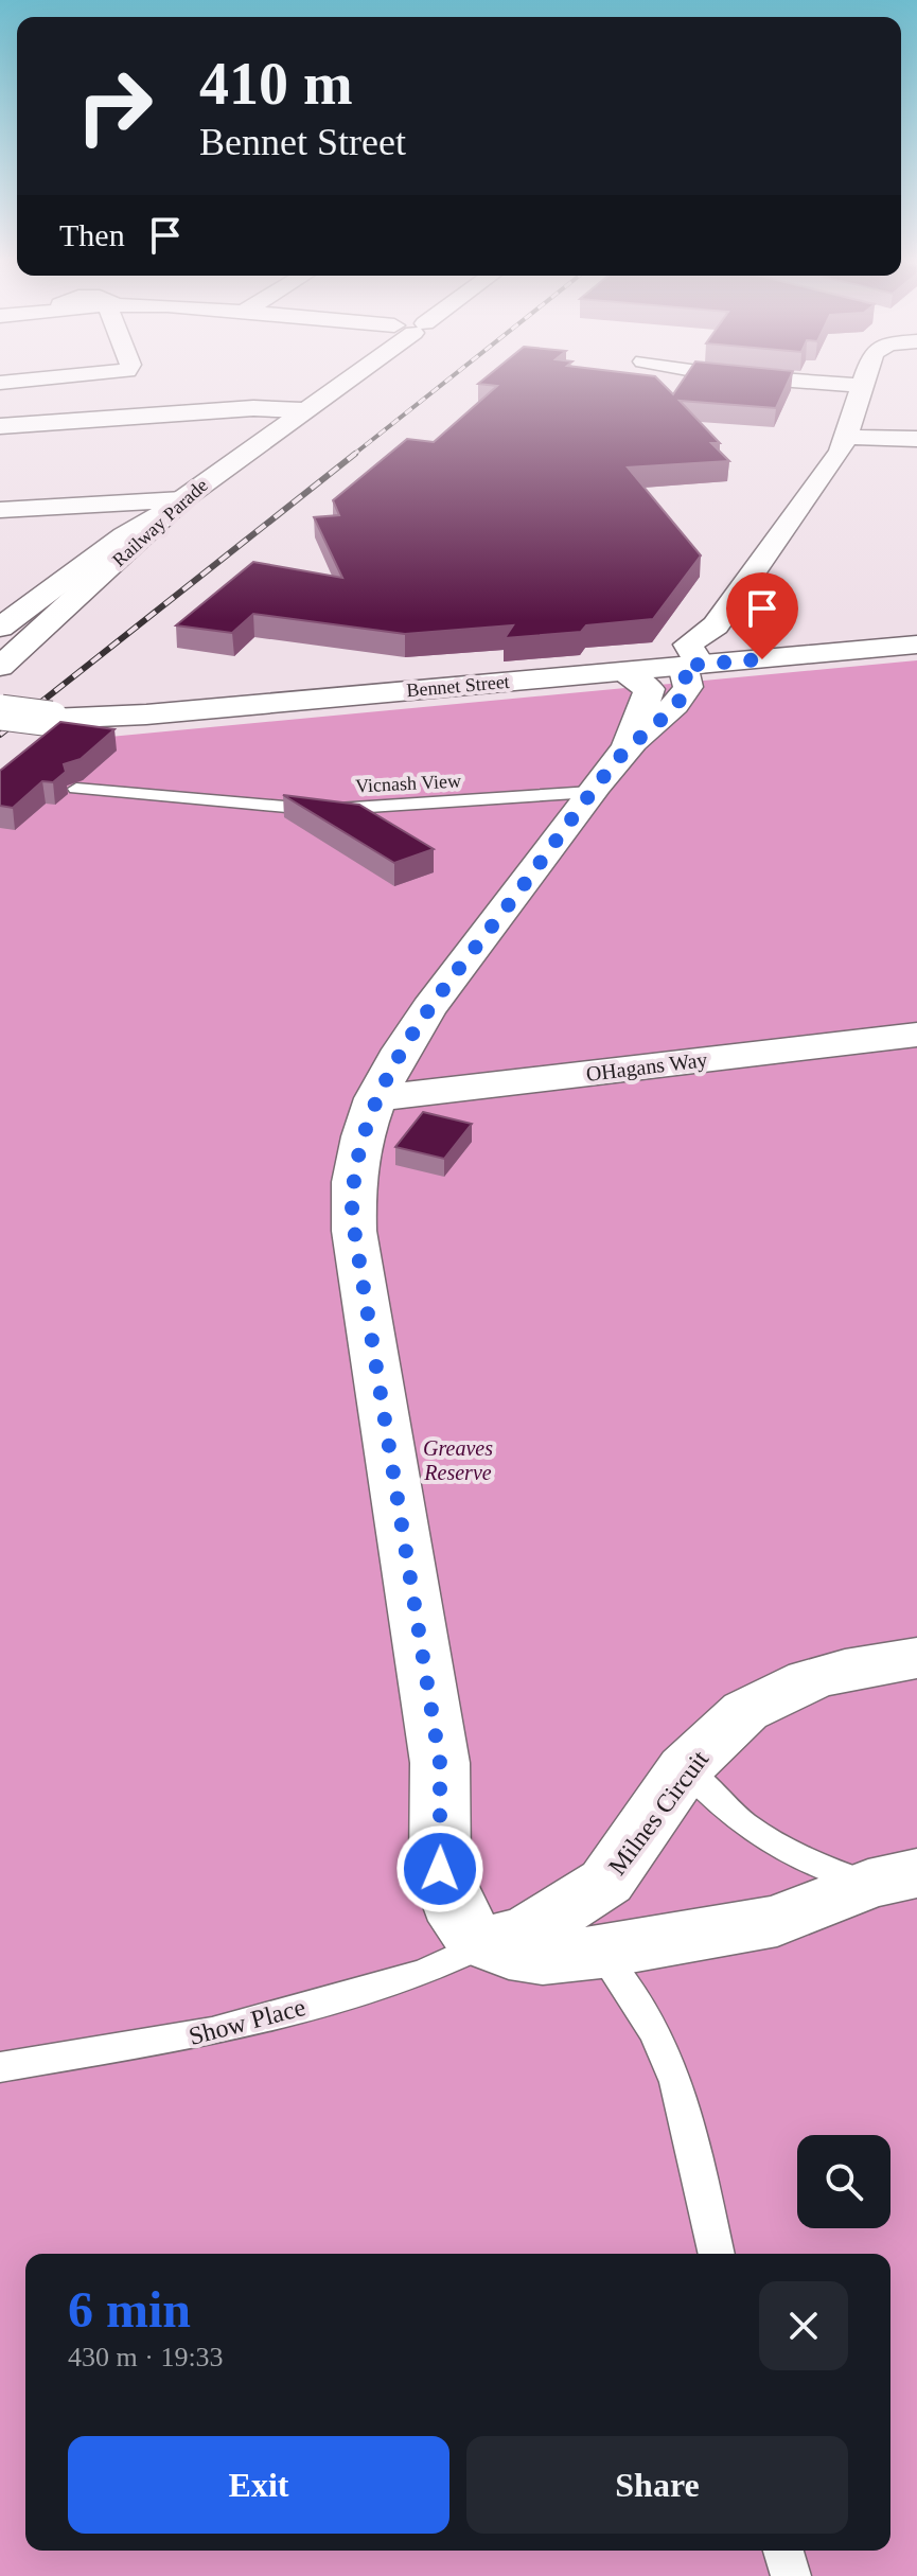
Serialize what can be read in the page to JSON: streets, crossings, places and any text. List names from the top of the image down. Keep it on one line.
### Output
{"streets":{"street":["Railway Parade","Bennet Street","OHagans Way","Milnes Circuit"],"lane":["Vicnash View","Show Place"]},"crossings":[["Milnes Circuit","Show Place"]],"parks":["Greaves Reserve"],"page":{"turn":["410 m","Bennet Street"],"then":"Then","heading":["6 min","430 m · 19:33"],"buttons":["Exit","Share"]}}
